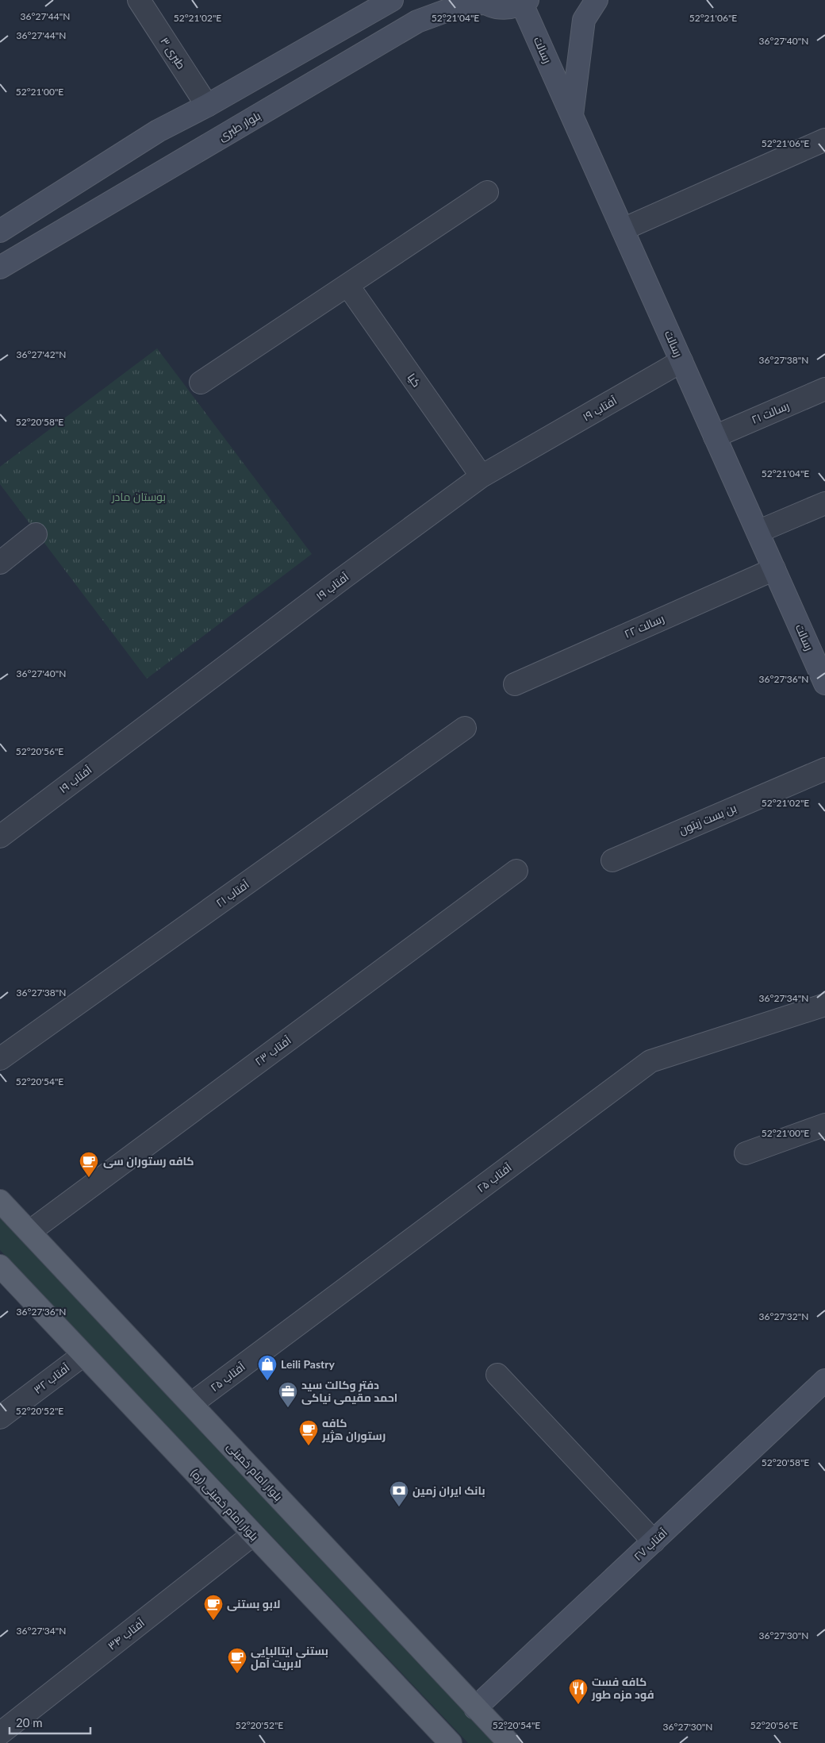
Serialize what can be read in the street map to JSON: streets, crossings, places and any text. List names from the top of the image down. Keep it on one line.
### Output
{"streets":{"main road":["رسالت","بلوار طبری","بلوار امام خمینی","بلوار امام خمینی (ره)","آفتاب ۲۷"],"street":["طبری ۳","کیا","آفتاب ۱۹","رسالت ۲۱","رسالت ۲۲","بن بست زیتون","آفتاب ۲۱","آفتاب ۲۳","آفتاب ۲۵","آفتاب ۳۲","آفتاب ۳۴"]},"crossings":[["رسالت","بلوار طبری"],["رسالت","آفتاب ۱۹"],["رسالت","رسالت ۲۱"],["رسالت","رسالت ۲۲"],["کیا","آفتاب ۱۹"],["آفتاب ۲۳","بلوار امام خمینی"],["آفتاب ۲۵","بلوار امام خمینی"],["آفتاب ۳۲","بلوار امام خمینی (ره)"],["بلوار امام خمینی","آفتاب ۲۷"],["بلوار امام خمینی (ره)","آفتاب ۳۴"]],"parks":["بوستان مادر"],"places":{"cafe":["کافه رستوران سی","کافه رستوران هژیر","لابو بستنی","بستنی ایتالیایی لابریت آمل"],"shop":["Leili Pastry"],"office":["دفتر وکالت سید احمد مقیمی نیاکی"],"bank":["بانک ایران زمین"],"restaurant":["کافه فست فود مزه طور"]},"scale_bar":"20 m","coordinates":["36°27'44\"N","52°21'02\"E","52°21'04\"E","52°21'06\"E","36°27'40\"N","52°21'00\"E","36°27'42\"N","36°27'38\"N","52°20'58\"E","36°27'36\"N","52°20'56\"E","36°27'34\"N","52°20'54\"E","36°27'32\"N","52°20'52\"E","36°27'30\"N"]}
